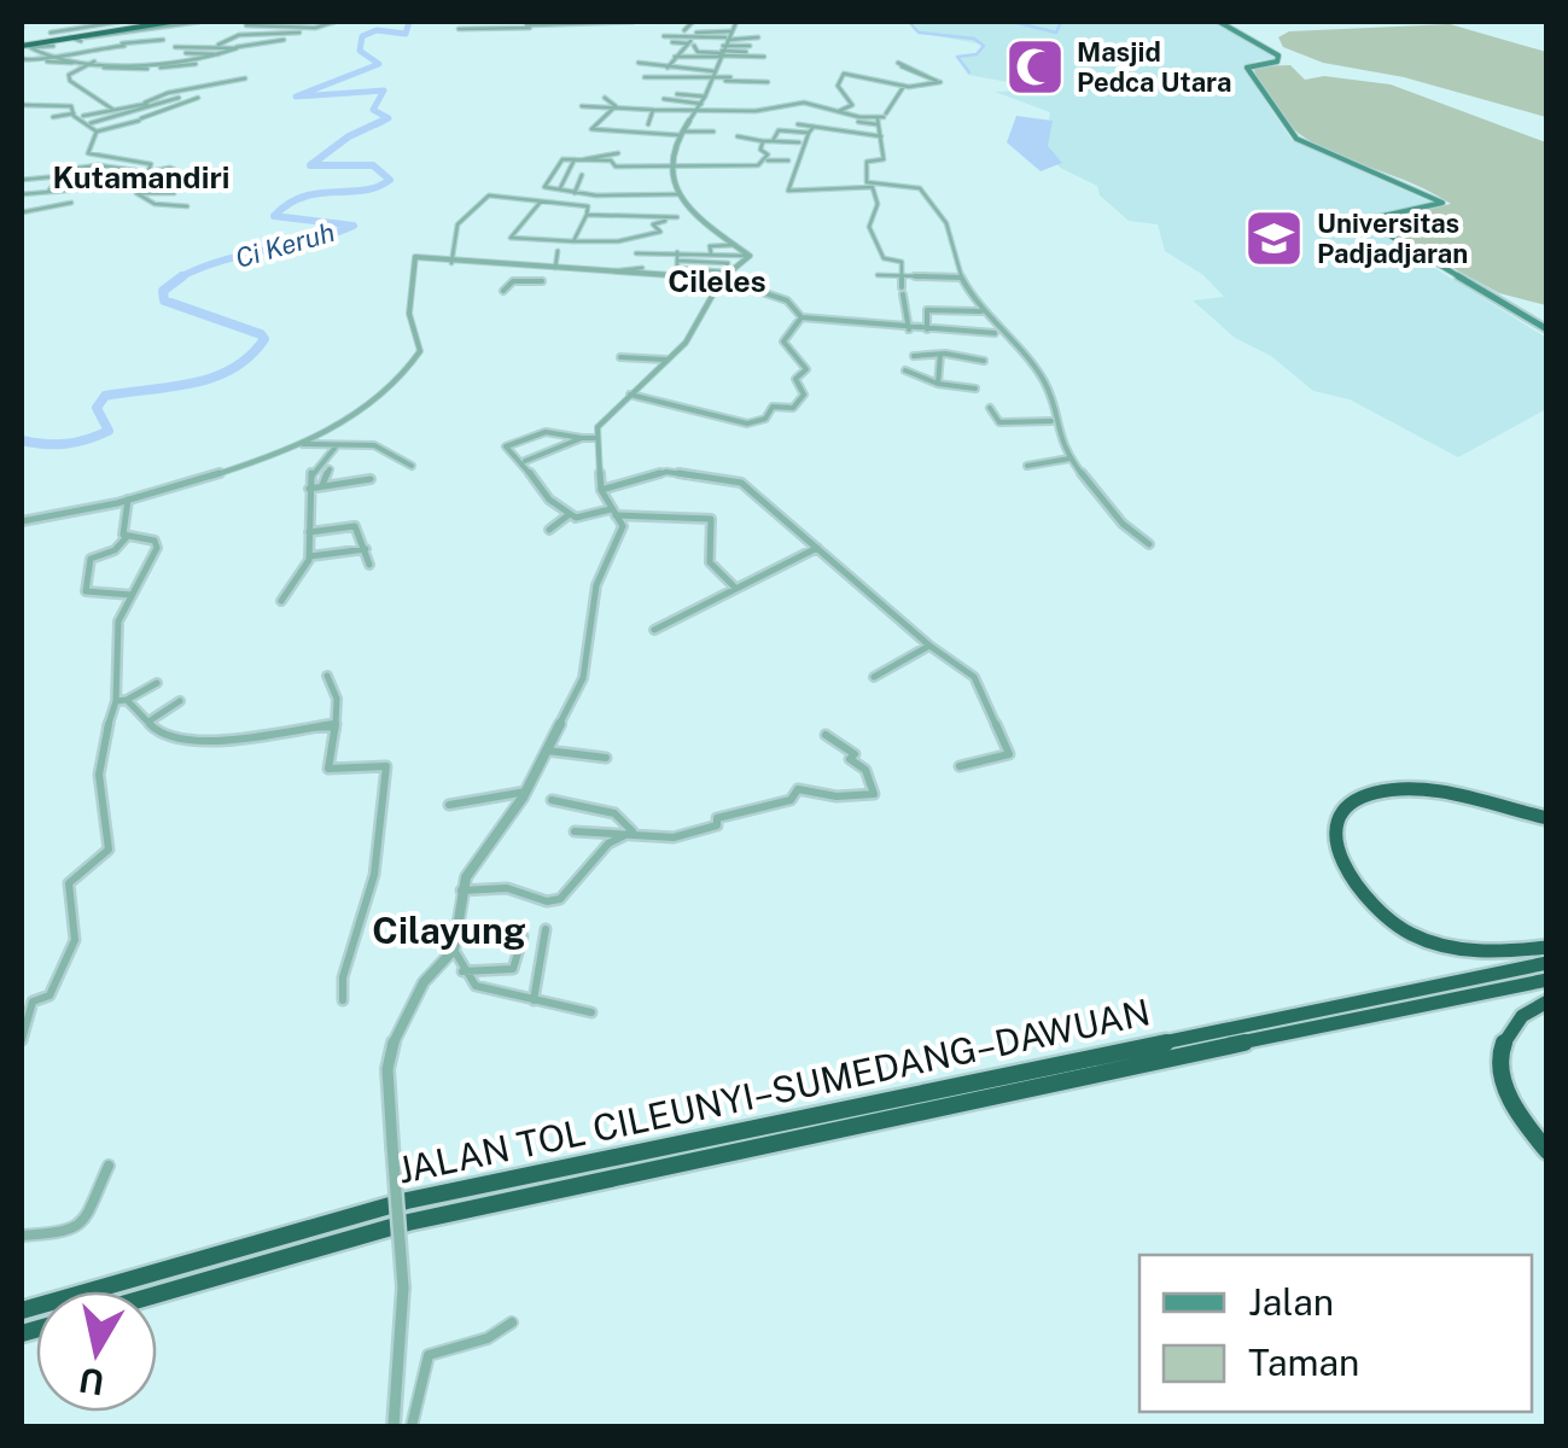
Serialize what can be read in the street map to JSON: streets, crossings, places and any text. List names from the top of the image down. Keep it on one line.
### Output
{"streets":{"highway":["JALAN TOL CILEUNYI–SUMEDANG–DAWUAN"]},"districts":["Kutamandiri","Cileles","Cilayung"],"water":["Ci Keruh"],"places":{"mosque":["Masjid Pedca Utara"],"school or university":["Universitas Padjadjaran"]},"legend":["Jalan","Taman"],"north":"bottom"}
